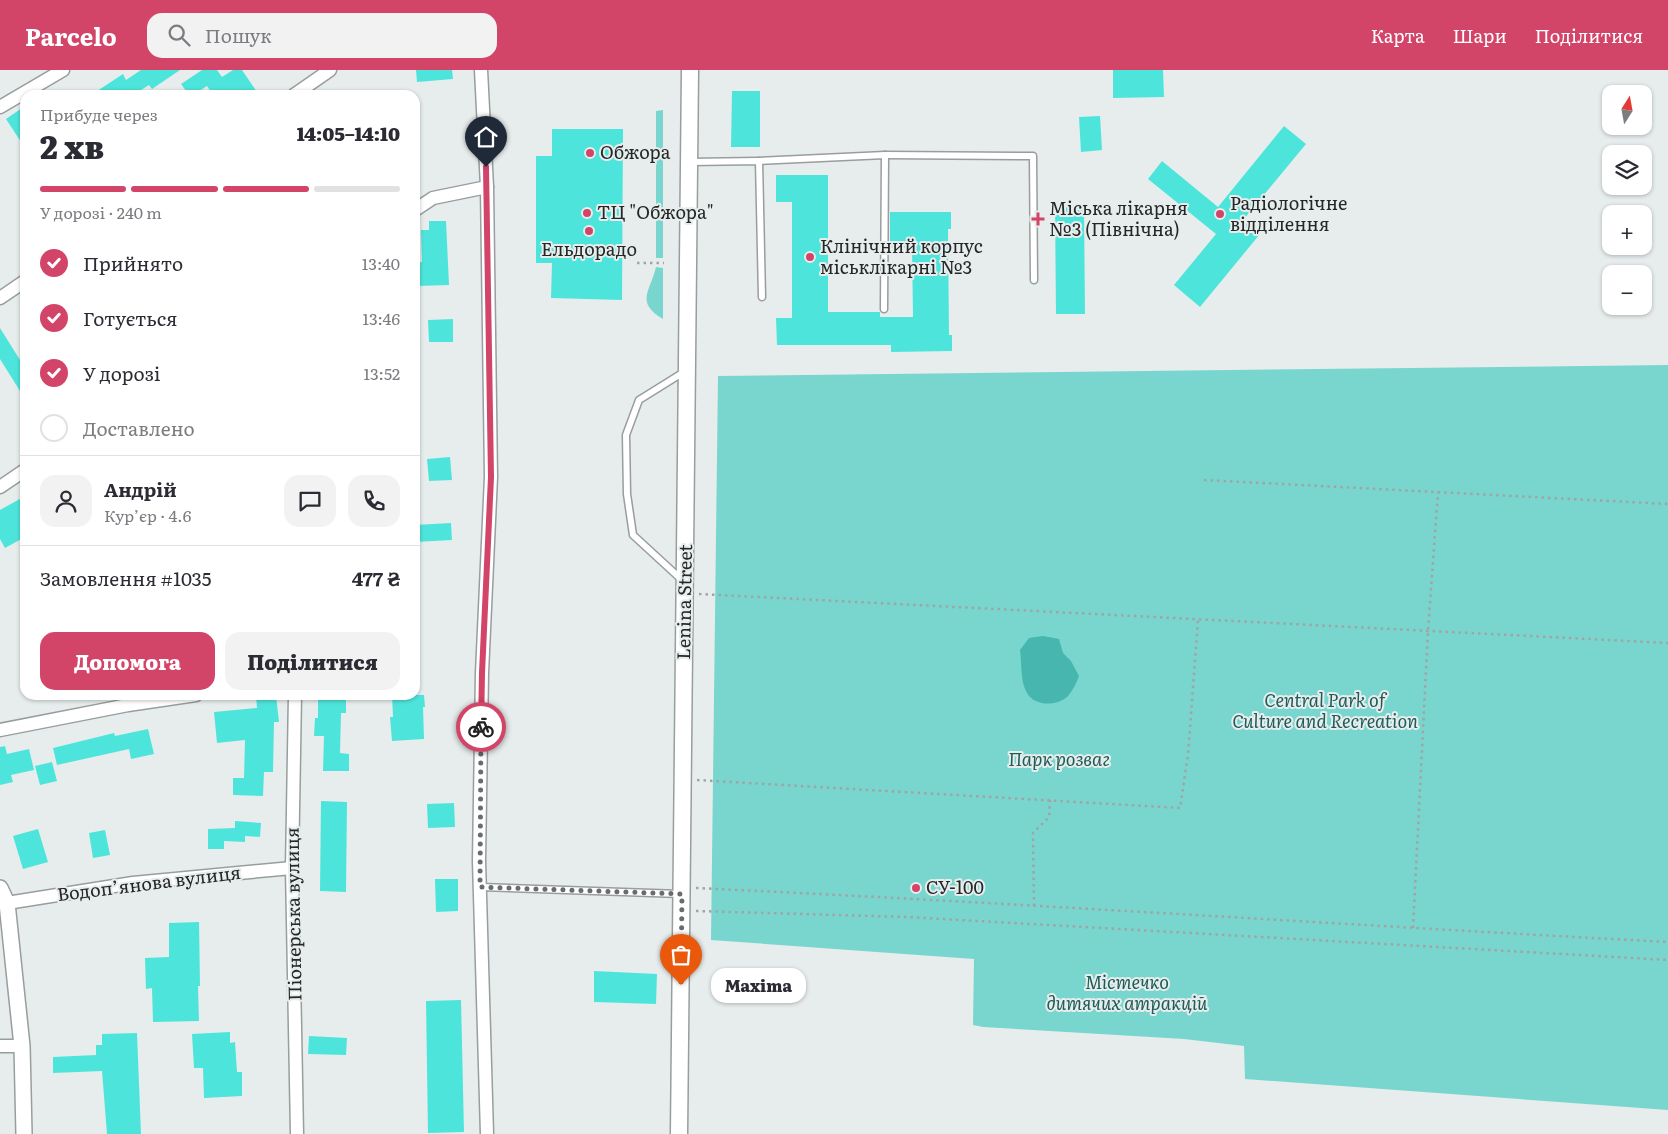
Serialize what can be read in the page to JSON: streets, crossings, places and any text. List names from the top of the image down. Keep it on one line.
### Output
{"streets":{"main road":["Lenina Street"],"street":["Водоп’янова вулиця","Піонерська вулиця"]},"crossings":[["Водоп’янова вулиця","Піонерська вулиця"]],"parks":["Central Park of Culture and Recreation","Парк розваг","Містечко дитячих атракцій"],"places":{"other":["Обжора","ТЦ \"Обжора\"","Радіологічне відділення","Ельдорадо","Клінічний корпус міськлікарні №3","СУ-100","Maxima"],"health":["Міська лікарня №3 (Північна)"]},"north":"top","page":{"header":"Parcelo","search":"Пошук","nav":["Карта","Шари","Поділитися"],"map_buttons":["+","−"],"heading":["2 хв","Прибуде через","14:05–14:10"],"panel":["Андрій","Кур’єр · 4.6","Замовлення #1035","477 ₴"],"bar":"У дорозі · 240 m","list":[["Прийнято","13:40"],["Готується","13:46"],["У дорозі","13:52"],"Доставлено"],"buttons":["Допомога","Поділитися"],"bubble":"Maxima"}}
